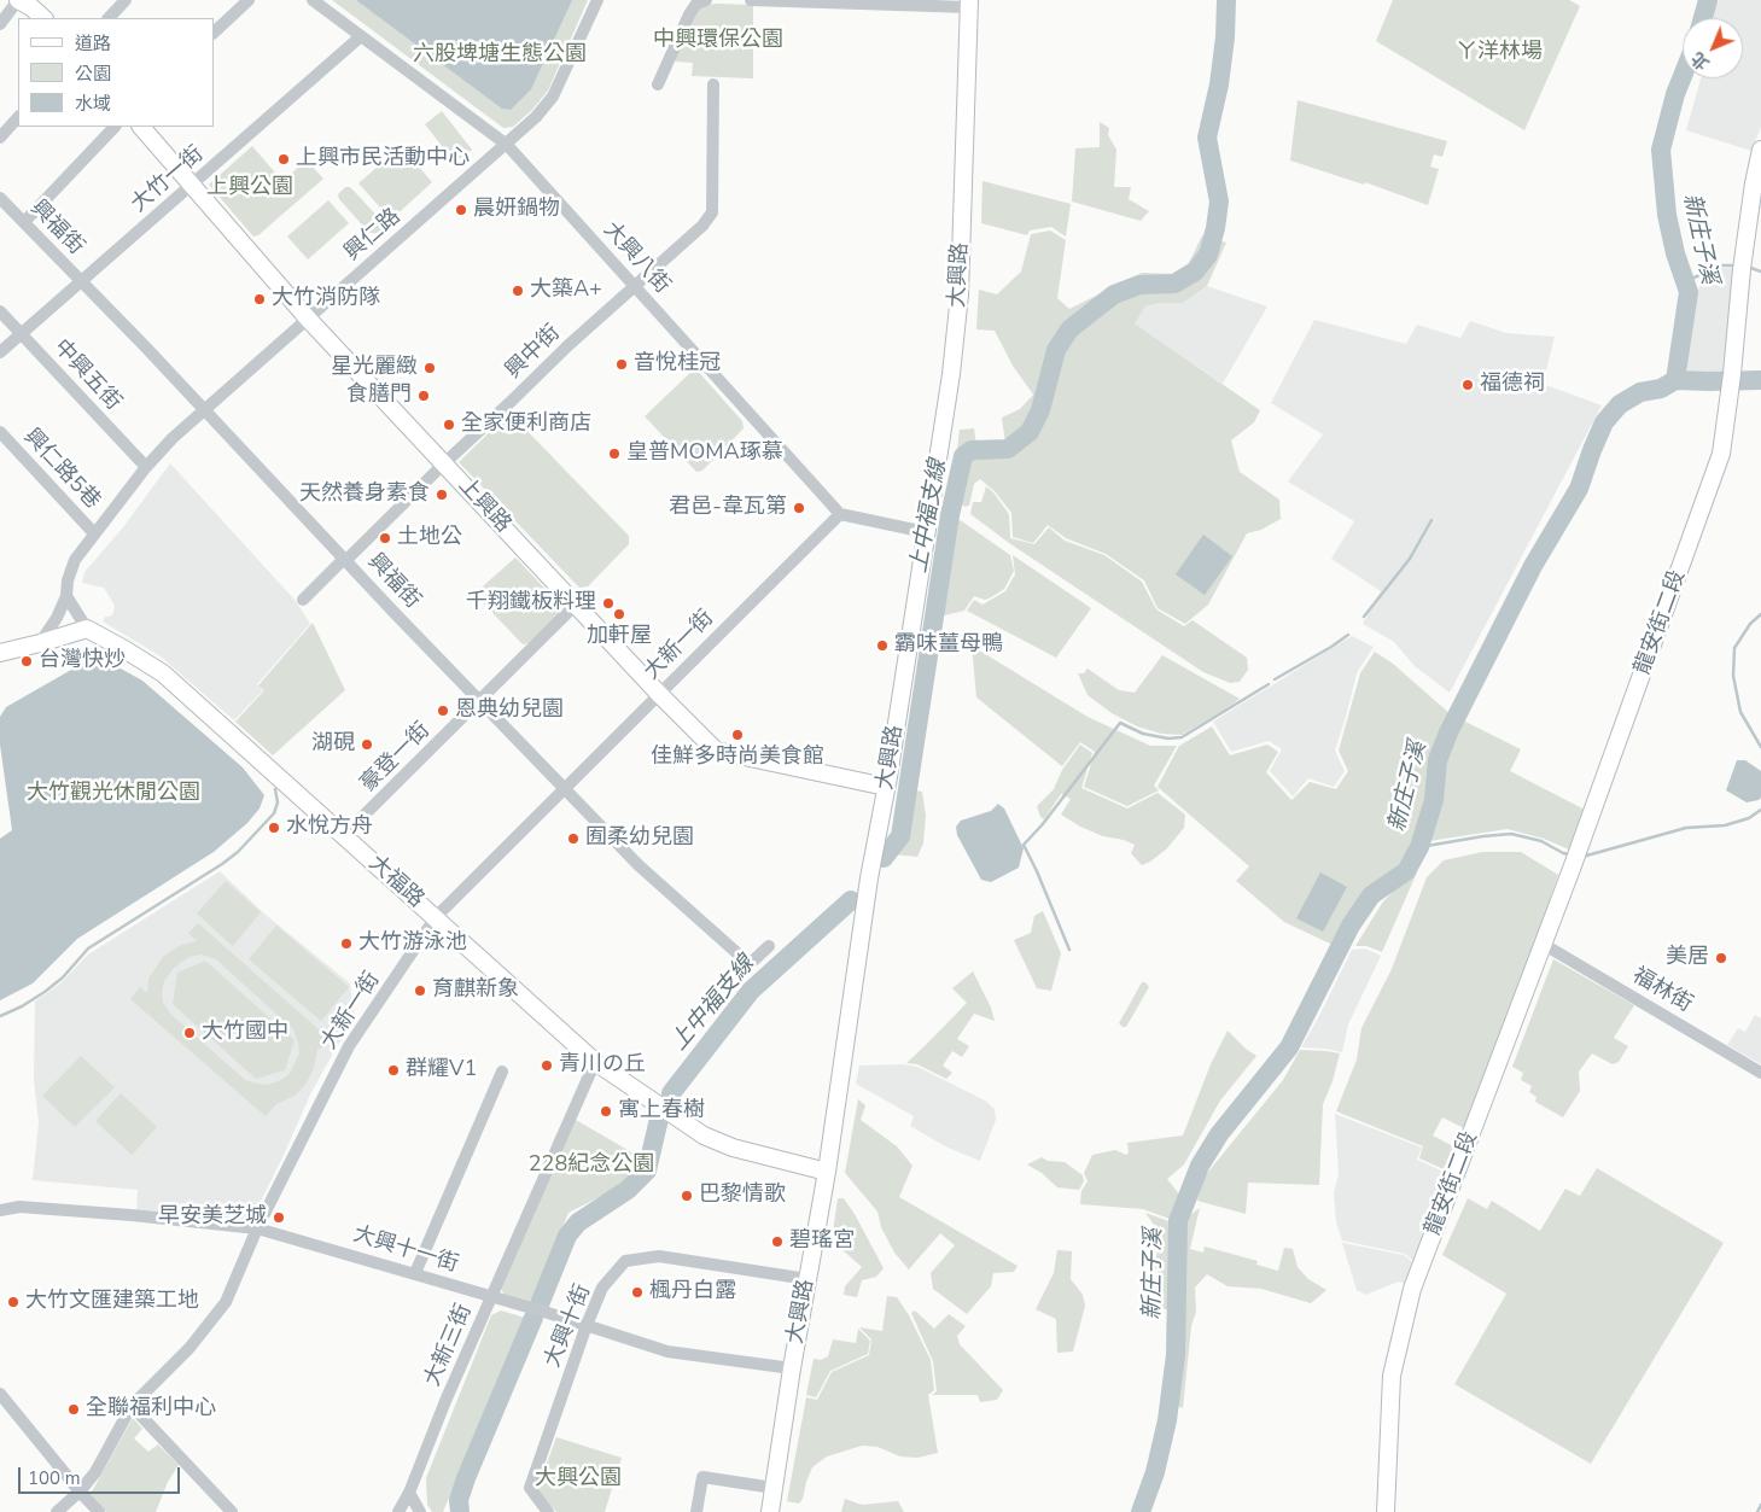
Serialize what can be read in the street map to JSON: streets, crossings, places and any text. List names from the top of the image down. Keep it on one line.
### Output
{"streets":{"street":["大竹一街","興福街","興仁路","大興八街","大興路","興中街","中興五街","興仁路5巷","上興路","龍安街二段","大新一街","豪登一街","大福路","福林街","大興十一街","大興十街","大新三街"]},"crossings":[["大竹一街","興福街"],["大竹一街","大興八街"],["大竹一街","中興五街"],["大竹一街","上興路"],["興福街","興仁路"],["興福街","興中街"],["興福街","大新一街"],["興福街","豪登一街"],["興仁路","大興八街"],["興仁路","中興五街"],["興仁路","興仁路5巷"],["興仁路","上興路"],["大興八街","興中街"],["大興八街","大新一街"],["大興路","上興路"],["大興路","大福路"],["大興路","大興十一街"],["大興路","大興十街"],["興中街","上興路"],["上興路","大新一街"],["上興路","豪登一街"],["龍安街二段","福林街"],["大新一街","大福路"],["大新一街","大興十一街"],["豪登一街","大福路"],["大福路","大新三街"],["大興十一街","大興十街"],["大興十一街","大新三街"]],"water":["新庄子溪","上中福支線"],"parks":["中興環保公園","ㄚ洋林場","六股埤塘生態公園","上興公園","大竹觀光休閒公園","228紀念公園","大興公園"],"places":["上興市民活動中心","晨妍鍋物","大築A+","大竹消防隊","音悅桂冠","星光麗緻","福德祠","食膳門","全家便利商店","皇普MOMA琢慕","天然養身素食","君邑-韋瓦第","土地公","千翔鐵板料理","加軒屋","霸味薑母鴨","台灣快炒","恩典幼兒園","佳鮮多時尚美食館","湖硯","水悅方舟","囿柔幼兒園","大竹游泳池","美居","育麒新象","大竹國中","青川の丘","群耀V1","寓上春樹","巴黎情歌","早安美芝城","碧瑤宮","楓丹白露","大竹文匯建築工地","全聯福利中心"],"legend":["道路","公園","水域"],"scale_bar":"100 m","north":"bottom left"}
